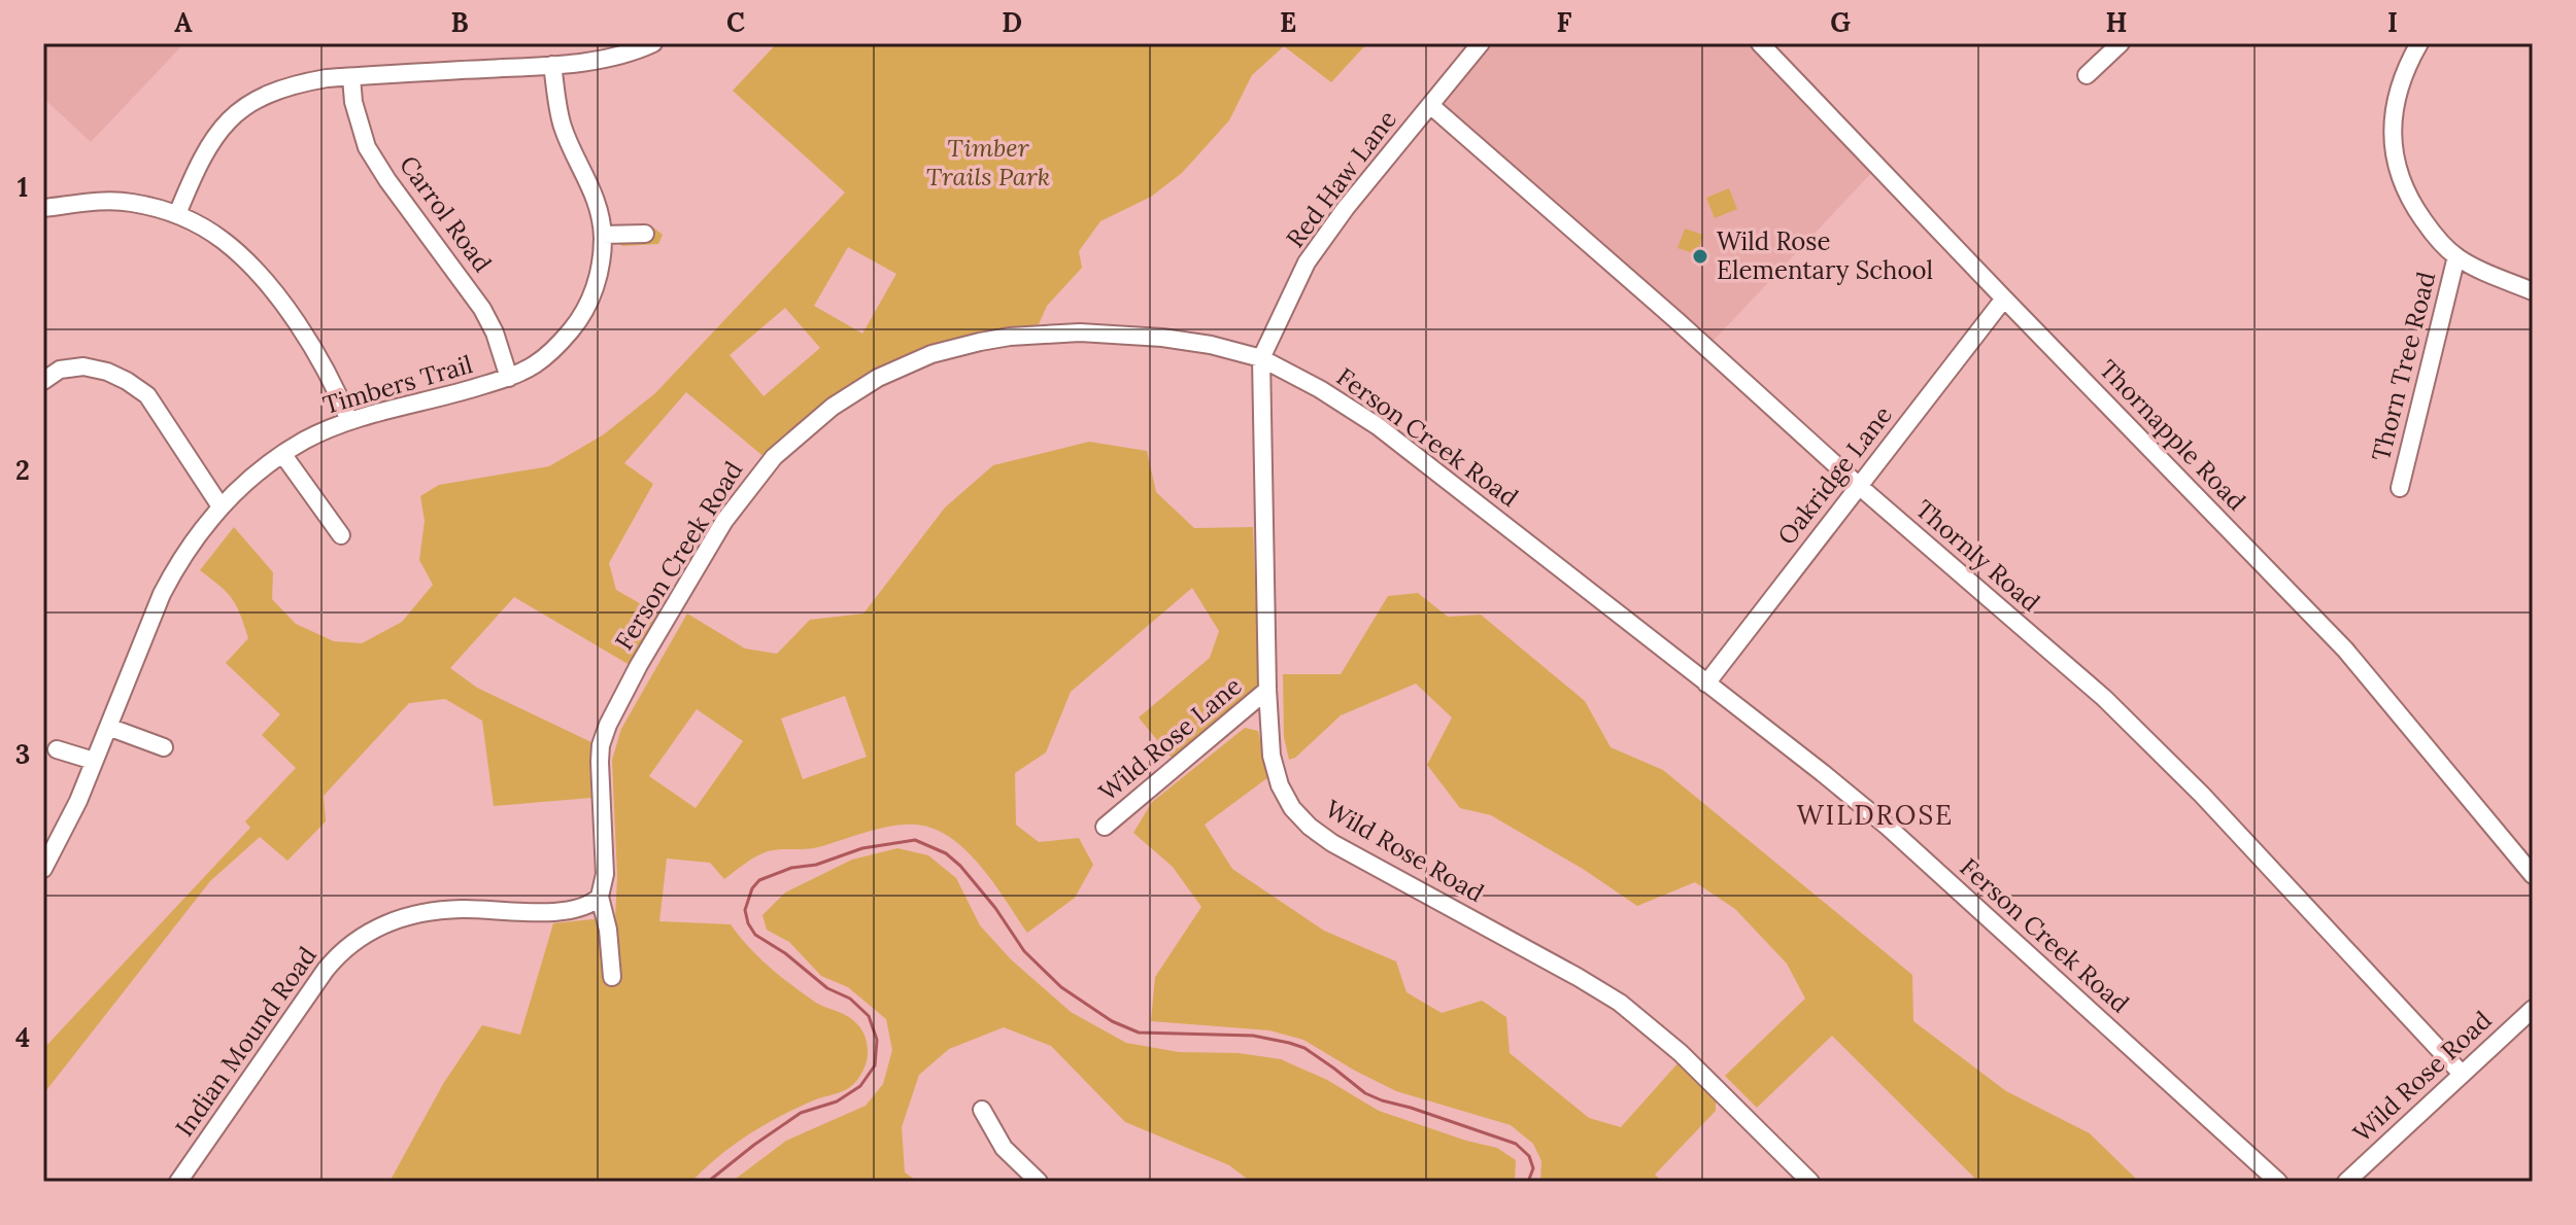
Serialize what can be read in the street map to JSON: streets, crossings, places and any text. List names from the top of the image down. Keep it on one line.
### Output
{"streets":{"street":["Red Haw Lane","Carrol Road","Thorn Tree Road","Timbers Trail","Thornapple Road","Ferson Creek Road","Oakridge Lane","Thornly Road","Wild Rose Lane","Wild Rose Road","Indian Mound Road"]},"crossings":[["Red Haw Lane","Ferson Creek Road"],["Red Haw Lane","Thornly Road"],["Red Haw Lane","Wild Rose Road"],["Carrol Road","Timbers Trail"],["Thornapple Road","Oakridge Lane"],["Ferson Creek Road","Oakridge Lane"],["Ferson Creek Road","Wild Rose Road"],["Ferson Creek Road","Indian Mound Road"],["Oakridge Lane","Thornly Road"],["Thornly Road","Wild Rose Road"],["Wild Rose Lane","Wild Rose Road"]],"districts":["WILDROSE"],"parks":["Timber Trails Park"],"places":["Wild Rose Elementary School"],"grid":{"columns":["A","B","C","D","E","F","G","H","I"],"rows":["1","2","3","4"]}}
